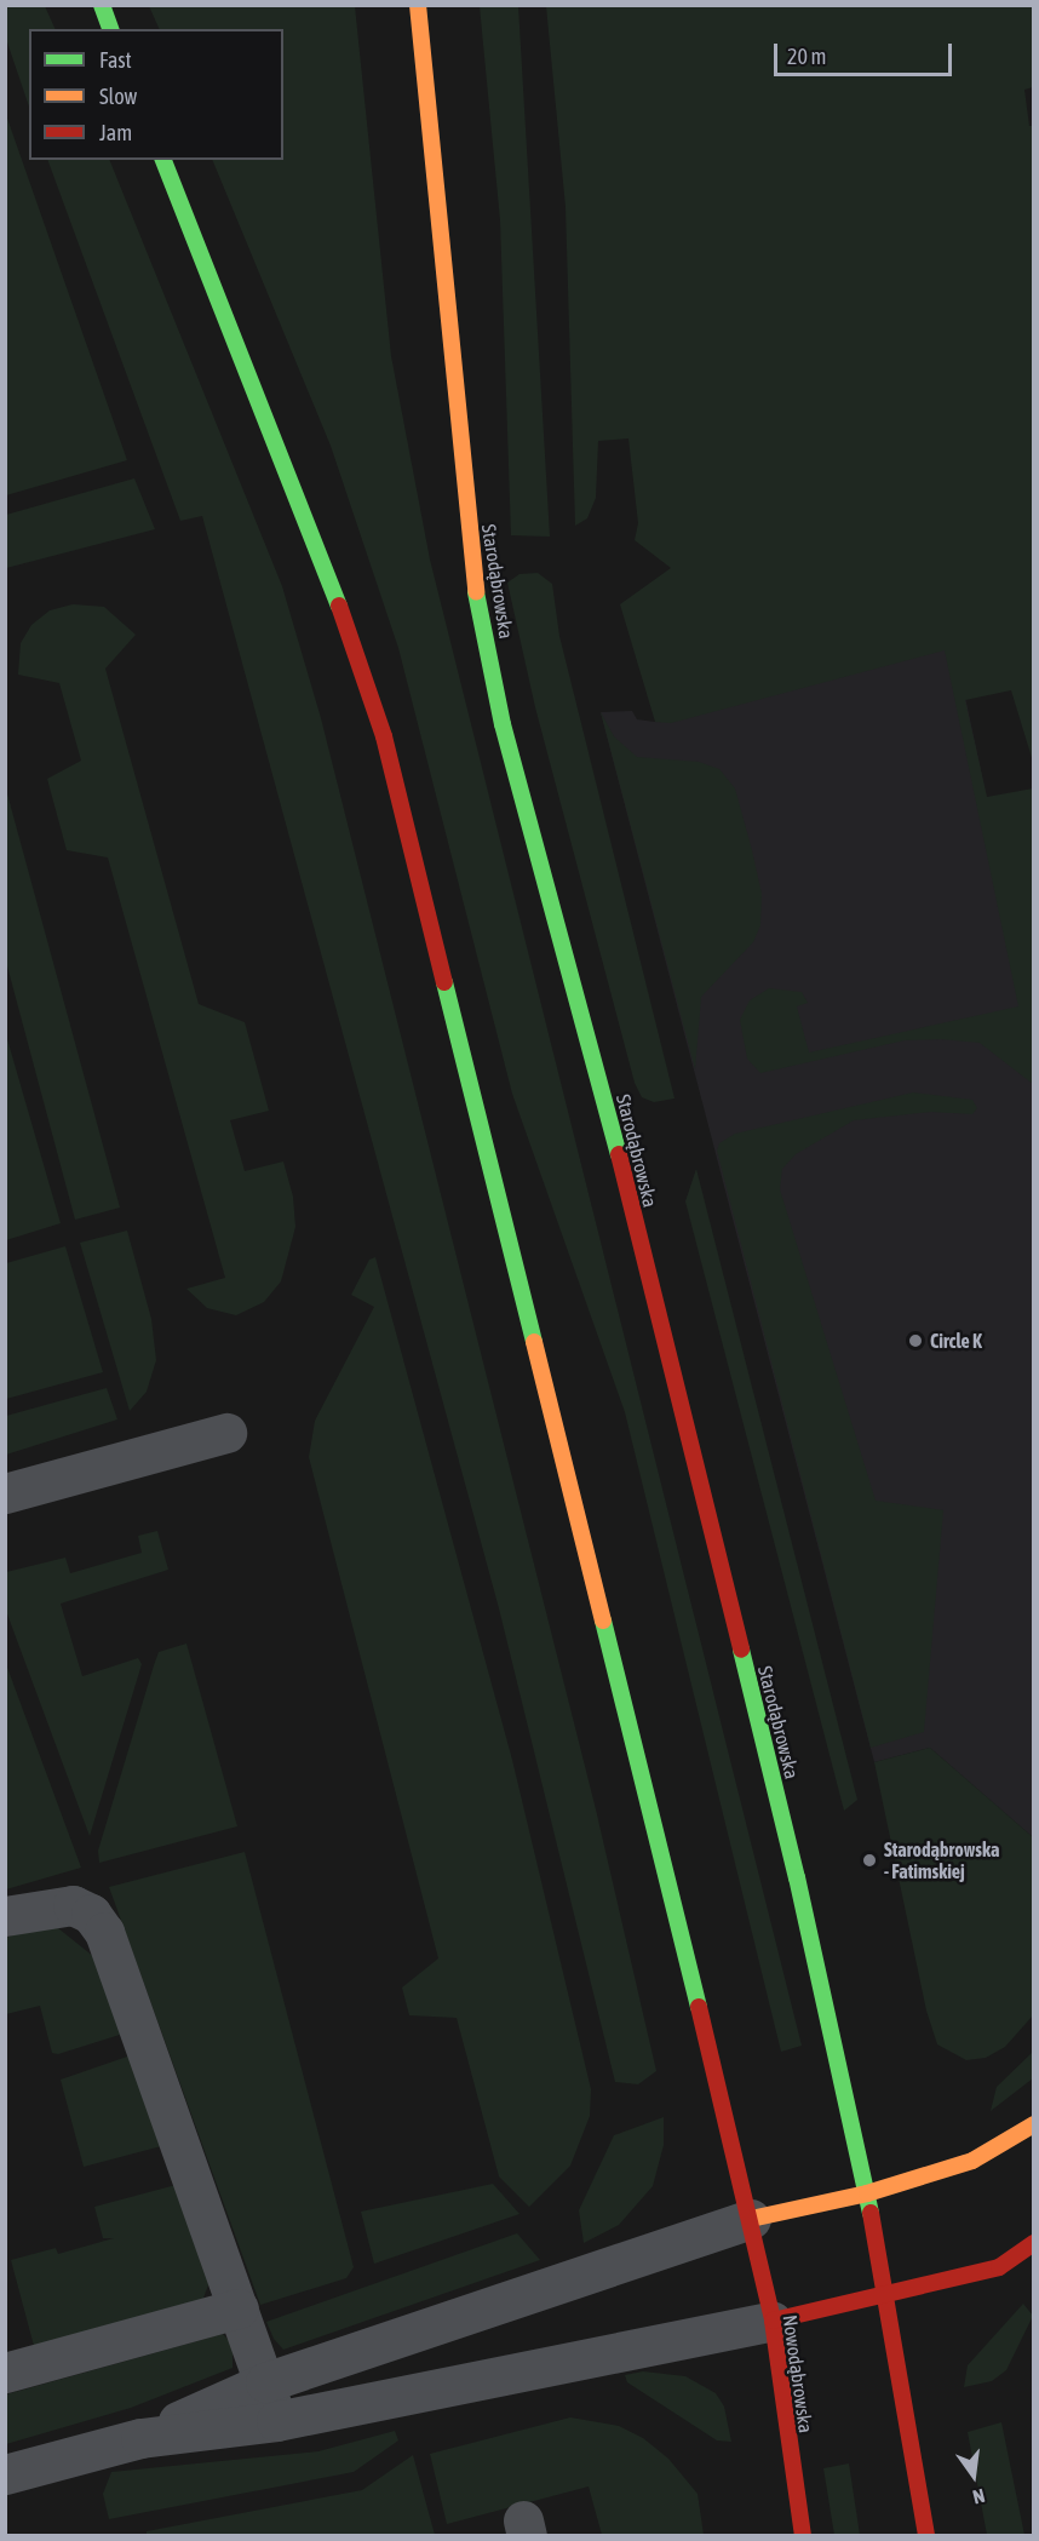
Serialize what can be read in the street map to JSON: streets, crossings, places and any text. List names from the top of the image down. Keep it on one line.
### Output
{"streets":{"street":["Starodąbrowska","Nowodąbrowska"]},"places":["Circle K","Starodąbrowska - Fatimskiej"],"legend":["Fast","Slow","Jam"],"scale_bar":"20 m","north":"bottom"}
